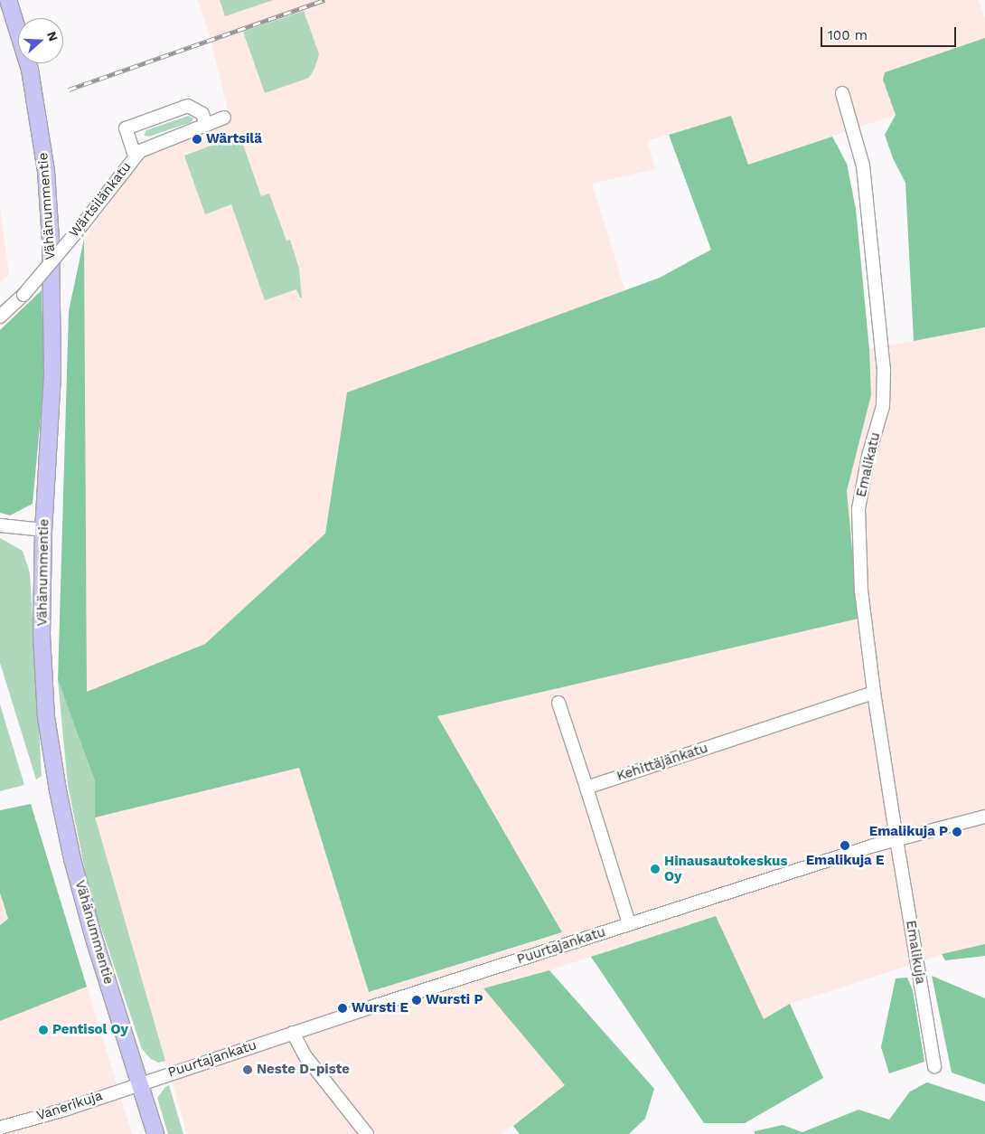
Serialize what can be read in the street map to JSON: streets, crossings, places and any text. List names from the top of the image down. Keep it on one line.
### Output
{"streets":{"main road":["Vähänummentie"],"street":["Wärtsilänkatu","Emalikatu","Kehittäjänkatu","Puurtajankatu","Emalikuja","Vanerikuja"]},"crossings":[["Vähänummentie","Puurtajankatu"],["Vähänummentie","Vanerikuja"],["Emalikatu","Kehittäjänkatu"],["Emalikatu","Puurtajankatu"],["Emalikatu","Emalikuja"],["Puurtajankatu","Emalikuja"],["Puurtajankatu","Vanerikuja"]],"places":["Wärtsilä","Emalikuja P","Emalikuja E","Hinausautokeskus Oy","Wursti P","Wursti E","Pentisol Oy","Neste D-piste"],"scale_bar":"100 m","north":"right"}
